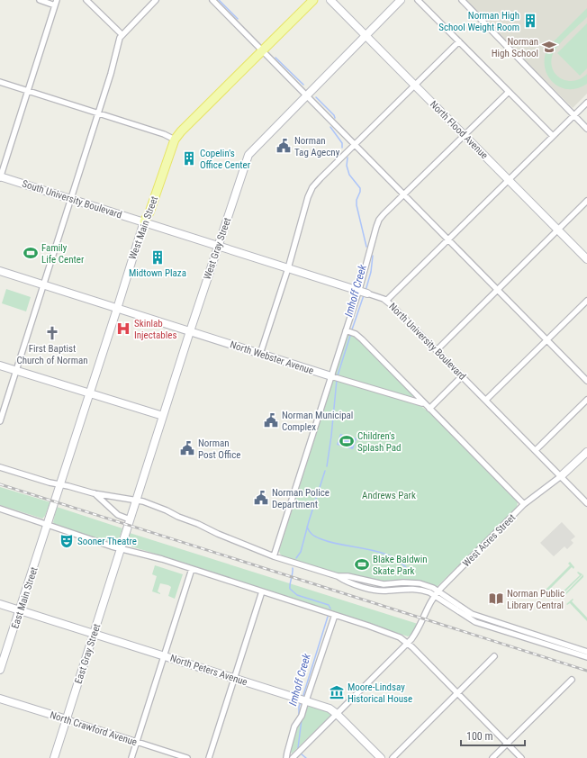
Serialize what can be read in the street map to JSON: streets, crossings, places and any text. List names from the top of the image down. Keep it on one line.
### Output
{"streets":{"main road":["West Main Street"],"street":["North Flood Avenue","South University Boulevard","West Gray Street","North University Boulevard","North Webster Avenue","West Acres Street","East Main Street","East Gray Street","North Peters Avenue","North Crawford Avenue"]},"crossings":[["North Flood Avenue","West Gray Street"],["South University Boulevard","West Main Street"],["South University Boulevard","North University Boulevard"],["West Main Street","North University Boulevard"],["West Main Street","North Webster Avenue"],["West Main Street","East Main Street"],["West Gray Street","North University Boulevard"],["West Gray Street","North Webster Avenue"],["West Gray Street","East Gray Street"],["North University Boulevard","West Acres Street"],["West Acres Street","North Peters Avenue"],["East Main Street","North Peters Avenue"],["East Gray Street","North Peters Avenue"],["East Gray Street","North Crawford Avenue"]],"water":["Imhoff Creek"],"parks":["Andrews Park"],"places":{"building":["Norman High School Weight Room","Copelin's Office Center","Midtown Plaza"],"school or university":["Norman High School"],"public building":["Norman Tag Agecny","Norman Municipal Complex","Norman Post Office","Norman Police Department"],"sports":["Family Life Center","Children's Splash Pad","Blake Baldwin Skate Park"],"hospital":["Skinlab Injectables"],"church":["First Baptist Church of Norman"],"theatre":["Sooner Theatre"],"library":["Norman Public Library Central"],"museum":["Moore-Lindsay Historical House"]},"scale_bar":"100 m"}
